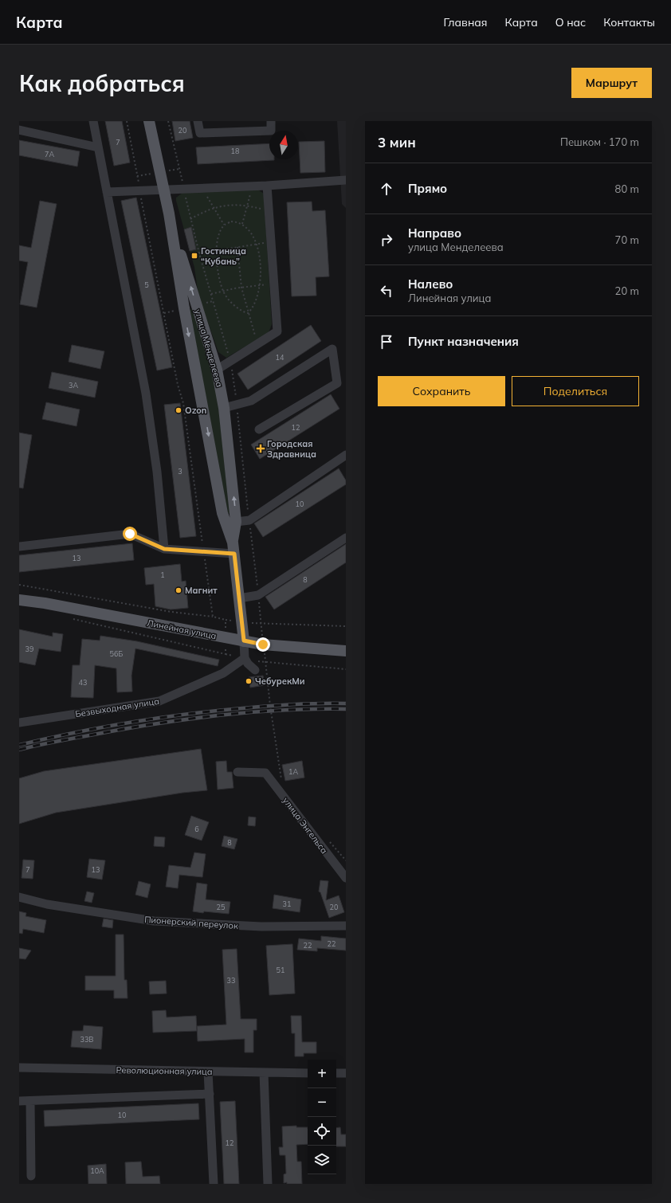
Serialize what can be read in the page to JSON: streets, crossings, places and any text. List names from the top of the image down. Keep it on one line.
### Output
{"streets":{"main road":["улица Менделеева","Линейная улица"],"street":["Безвыходная улица","улица Энгельса","Пионерский переулок","Революционная улица"]},"crossings":[["улица Менделеева","Линейная улица"]],"places":{"transit":["Гостиница “Кубань”"],"other":["Ozon","Магнит","ЧебурекМи"],"health":["Городская Здравница"]},"house_numbers":["20","7","18","7А","5","14","3А","12","3","10","13","1","8","39","56Б","43","1А","6","8","7","13","31","25","20","22","22","51","33","33В","10","12","10А"],"north":"top","page":{"header":"Карта","nav":["Главная","Карта","О нас","Контакты"],"buttons":["Маршрут",["Сохранить","Поделиться"]],"title":"Как добраться","heading":["3 мин","Пешком · 170 m"],"list":[["Прямо","80 m"],["Направо","улица Менделеева","70 m"],["Налево","Линейная улица","20 m"],"Пункт назначения"],"map_buttons":["+","−"]}}
